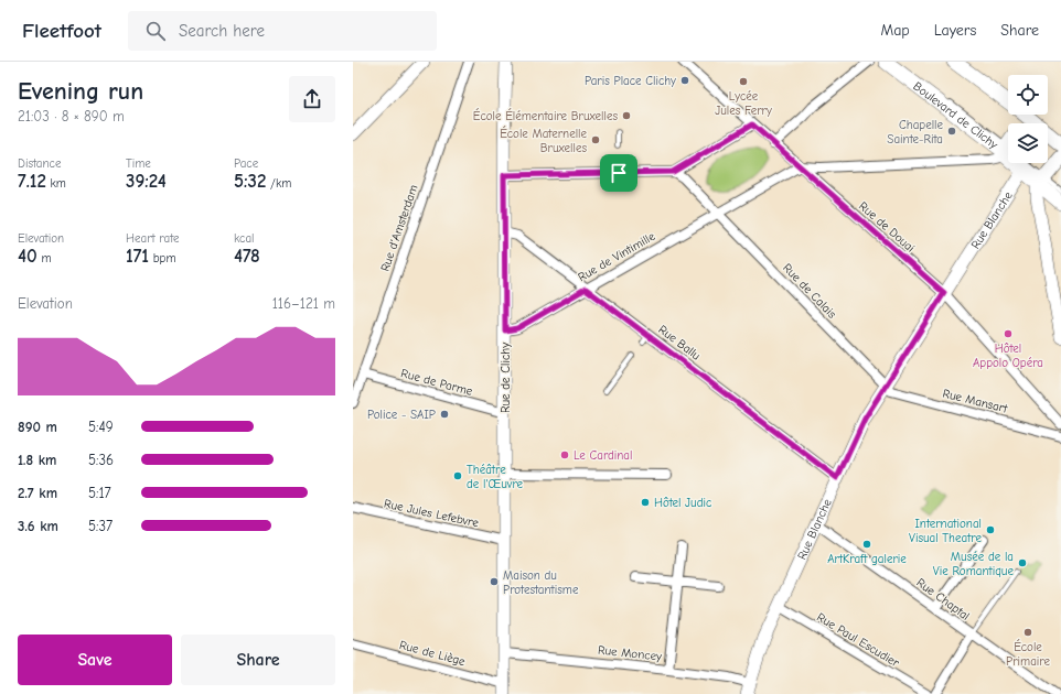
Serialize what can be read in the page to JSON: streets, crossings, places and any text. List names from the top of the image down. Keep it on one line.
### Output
{"streets":{"main road":["Boulevard de Clichy"],"street":["Rue Blanche","Rue de Douai","Rue d'Amsterdam","Rue de Vintimille","Rue de Calais","Rue Ballu","Rue de Clichy","Rue de Parme","Rue Mansart","Rue Jules Lefebvre","Rue Chaptal","Rue Paul Escudier","Rue de Liège","Rue Moncey"]},"crossings":[["Rue Blanche","Rue de Douai"],["Rue Blanche","Rue de Calais"],["Rue Blanche","Rue Ballu"],["Rue Blanche","Rue Mansart"],["Rue Blanche","Rue Chaptal"],["Rue Blanche","Rue Paul Escudier"],["Rue Blanche","Rue Moncey"],["Rue de Douai","Rue de Vintimille"],["Rue d'Amsterdam","Rue de Parme"],["Rue de Vintimille","Rue de Calais"],["Rue de Vintimille","Rue Ballu"],["Rue de Vintimille","Rue de Clichy"],["Rue de Calais","Rue Mansart"],["Rue Ballu","Rue de Clichy"],["Rue de Clichy","Rue de Parme"],["Rue de Clichy","Rue Jules Lefebvre"],["Rue de Clichy","Rue de Liège"],["Rue de Clichy","Rue Moncey"]],"places":["Paris Place Clichy","Lycée Jules Ferry","École Élémentaire Bruxelles","Chapelle Sainte-Rita","École Maternelle Bruxelles","Hôtel Appolo Opéra","Police - SAIP","Le Cardinal","Théâtre de l'Œuvre","Hôtel Judic","International Visual Theatre","ArtKraft galerie","Musée de la Vie Romantique","Maison du Protestantisme","École Primaire"],"page":{"header":"Fleetfoot","search":"Search here","nav":["Map","Layers","Share"],"heading":["Evening run","21:03 · 8 × 890 m"],"stats":[["Distance","7.12 km"],["Time","39:24"],["Pace","5:32 /km"],["Elevation","40 m"],["Heart rate","171 bpm"],["kcal","478"]],"chart":["Elevation","116–121 m"],"list":[{"name":"890 m","note":"5:49"},{"name":"1.8 km","note":"5:36"},{"name":"2.7 km","note":"5:17"},{"name":"3.6 km","note":"5:37"}],"buttons":["Save","Share"]}}
